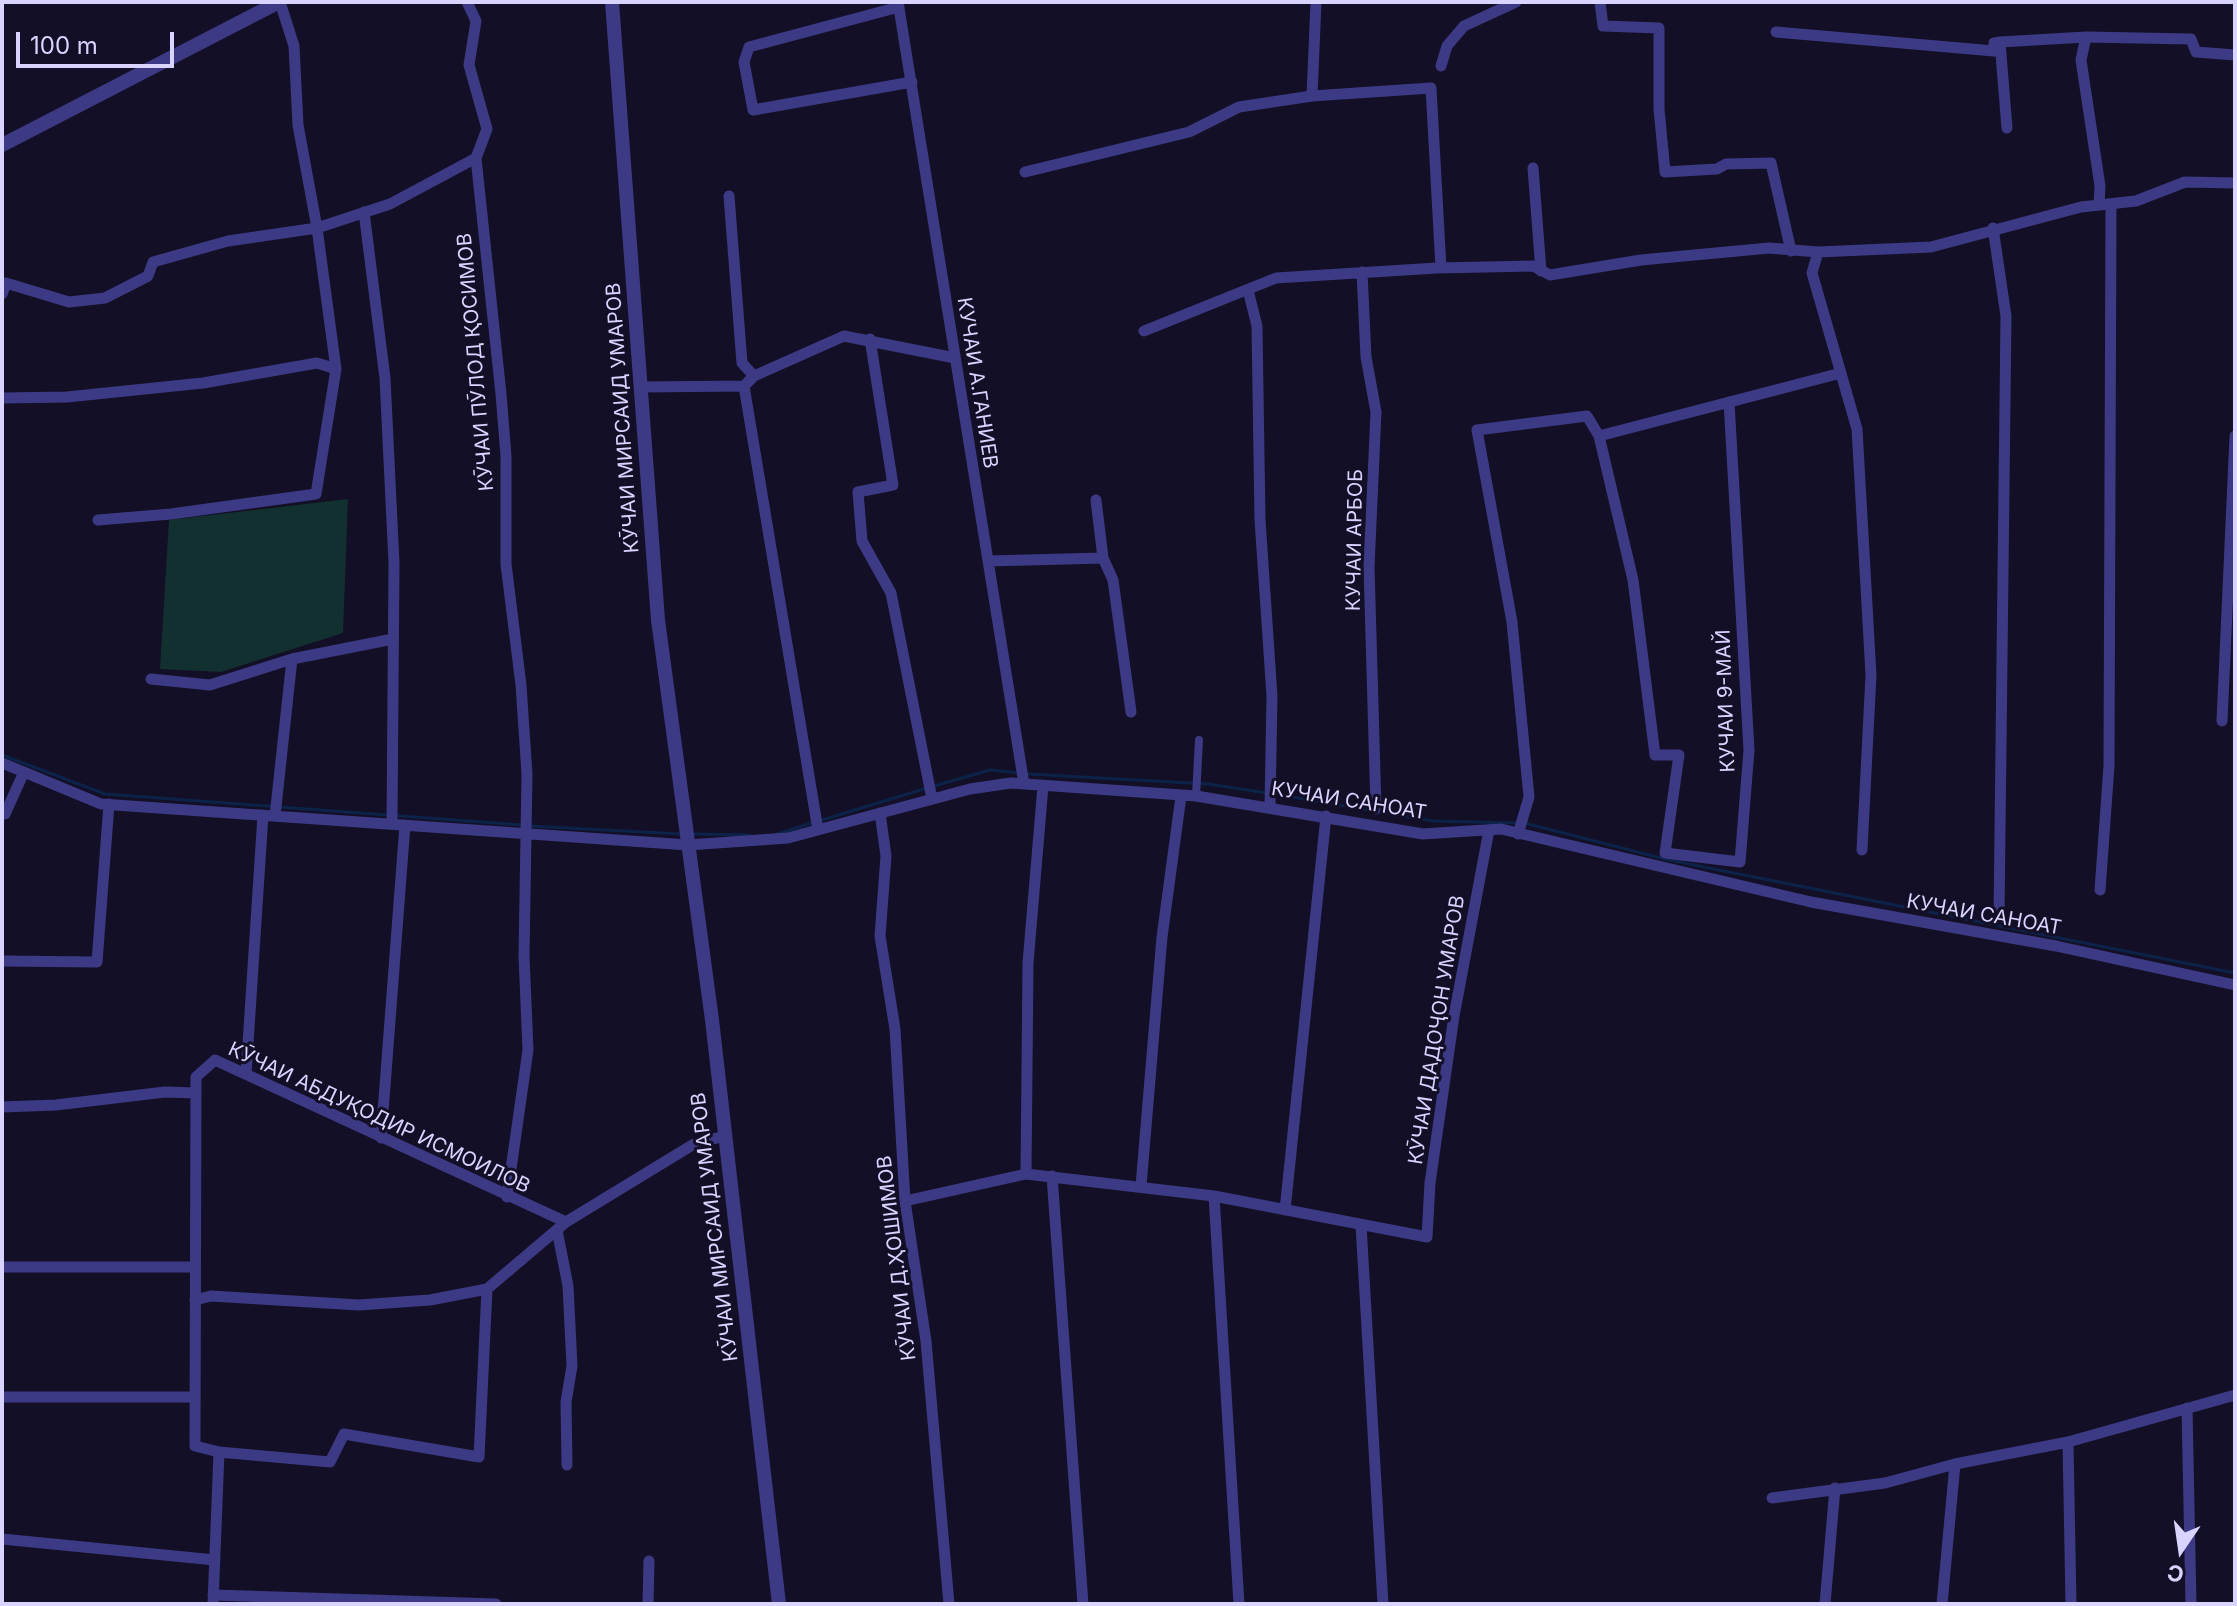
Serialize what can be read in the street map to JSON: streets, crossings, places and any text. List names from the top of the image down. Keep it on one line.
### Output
{"streets":{"street":["КӮЧАИ ПӮЛОД ҚОСИМОВ","КУЧАИ А.ГАНИЕВ","КӮЧАИ МИРСАИД УМАРОВ","КУЧАИ АРБОБ","КУЧАИ 9-МАЙ","КУЧАИ САНОАТ","КӮЧАИ ДАДОҶОН УМАРОВ","КӮЧАИ АБДУҚОДИР ИСМОИЛОВ","КӮЧАИ Д.ҲОШИМОВ"]},"crossings":[["КӮЧАИ ПӮЛОД ҚОСИМОВ","КУЧАИ САНОАТ"],["КӮЧАИ ПӮЛОД ҚОСИМОВ","КӮЧАИ АБДУҚОДИР ИСМОИЛОВ"],["КУЧАИ А.ГАНИЕВ","КУЧАИ САНОАТ"],["КӮЧАИ МИРСАИД УМАРОВ","КУЧАИ САНОАТ"],["КУЧАИ САНОАТ","КӮЧАИ ДАДОҶОН УМАРОВ"],["КУЧАИ САНОАТ","КӮЧАИ Д.ҲОШИМОВ"]],"scale_bar":"100 m","north":"bottom"}
